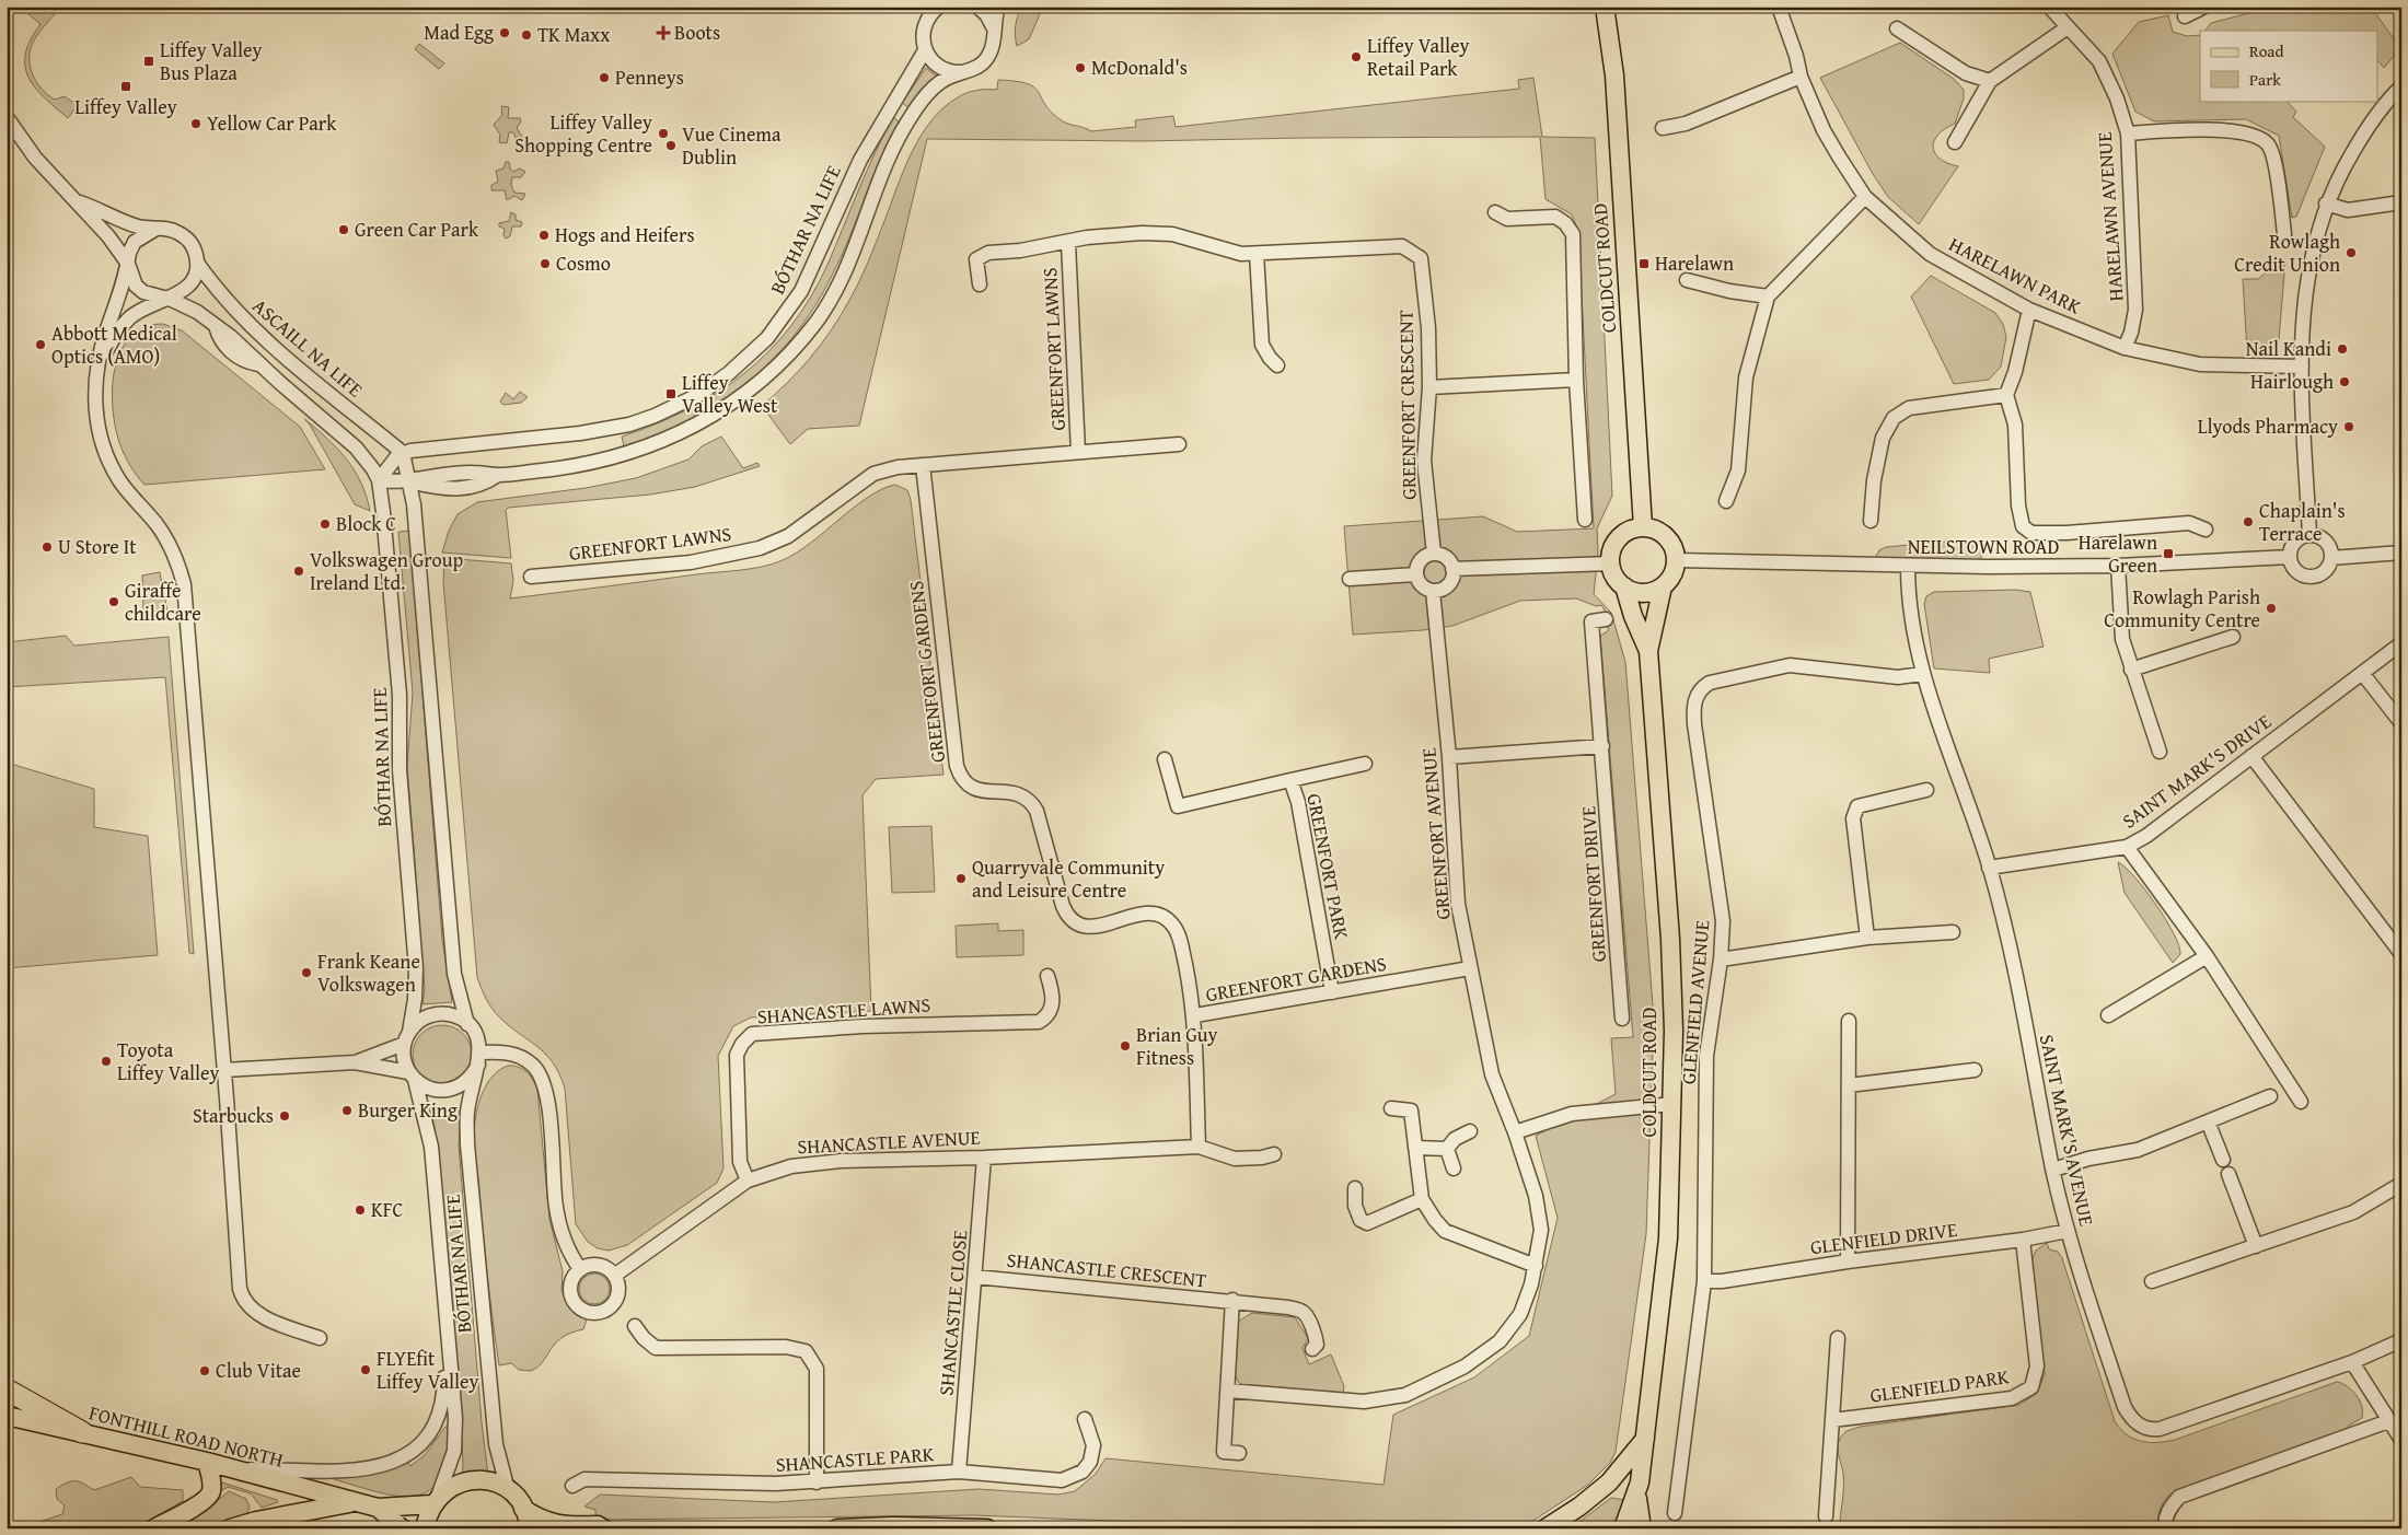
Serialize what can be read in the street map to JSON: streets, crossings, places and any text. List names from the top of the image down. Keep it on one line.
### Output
{"streets":{"main road":["COLDCUT ROAD","FONTHILL ROAD NORTH"],"street":["HARELAWN AVENUE","BÓTHAR NA LIFE","HARELAWN PARK","ASCAILL NA LIFE","GREENFORT LAWNS","GREENFORT CRESCENT","NEILSTOWN ROAD","GREENFORT GARDENS","SAINT MARK'S DRIVE","GREENFORT AVENUE","GREENFORT PARK","GREENFORT DRIVE","GLENFIELD AVENUE","SHANCASTLE LAWNS","SAINT MARK'S AVENUE","SHANCASTLE AVENUE","GLENFIELD DRIVE","SHANCASTLE CRESCENT","SHANCASTLE CLOSE","GLENFIELD PARK","SHANCASTLE PARK"]},"crossings":[["HARELAWN AVENUE","HARELAWN PARK"],["BÓTHAR NA LIFE","ASCAILL NA LIFE"],["BÓTHAR NA LIFE","FONTHILL ROAD NORTH"],["COLDCUT ROAD","NEILSTOWN ROAD"],["GREENFORT LAWNS","GREENFORT CRESCENT"],["GREENFORT LAWNS","GREENFORT GARDENS"],["GREENFORT CRESCENT","GREENFORT AVENUE"],["NEILSTOWN ROAD","SAINT MARK'S AVENUE"],["GREENFORT GARDENS","GREENFORT AVENUE"],["GREENFORT GARDENS","GREENFORT PARK"],["SAINT MARK'S DRIVE","SAINT MARK'S AVENUE"],["GLENFIELD AVENUE","SAINT MARK'S AVENUE"],["GLENFIELD AVENUE","GLENFIELD DRIVE"],["SHANCASTLE LAWNS","SHANCASTLE AVENUE"],["SAINT MARK'S AVENUE","GLENFIELD DRIVE"],["SHANCASTLE AVENUE","SHANCASTLE CLOSE"],["GLENFIELD DRIVE","GLENFIELD PARK"],["SHANCASTLE CRESCENT","SHANCASTLE CLOSE"],["SHANCASTLE CLOSE","SHANCASTLE PARK"]],"places":{"other":["Mad Egg","TK Maxx","Liffey Valley Retail Park","McDonald's","Penneys","Yellow Car Park","Liffey Valley Shopping Centre","Vue Cinema Dublin","Green Car Park","Hogs and Heifers","Rowlagh Credit Union","Cosmo","Abbott Medical Optics (AMO)","Nail Kandi","Hairlough","Llyods Pharmacy","Chaplain's Terrace","Block C","U Store It","Volkswagen Group Ireland Ltd.","Giraffe childcare","Rowlagh Parish Community Centre","Quarryvale Community and Leisure Centre","Frank Keane Volkswagen","Brian Guy Fitness","Toyota Liffey Valley","Burger King","Starbucks","KFC","FLYEfit Liffey Valley","Club Vitae"],"health":["Boots"],"transit":["Liffey Valley Bus Plaza","Liffey Valley","Harelawn","Liffey Valley West","Harelawn Green"]},"legend":["Road","Park"]}
